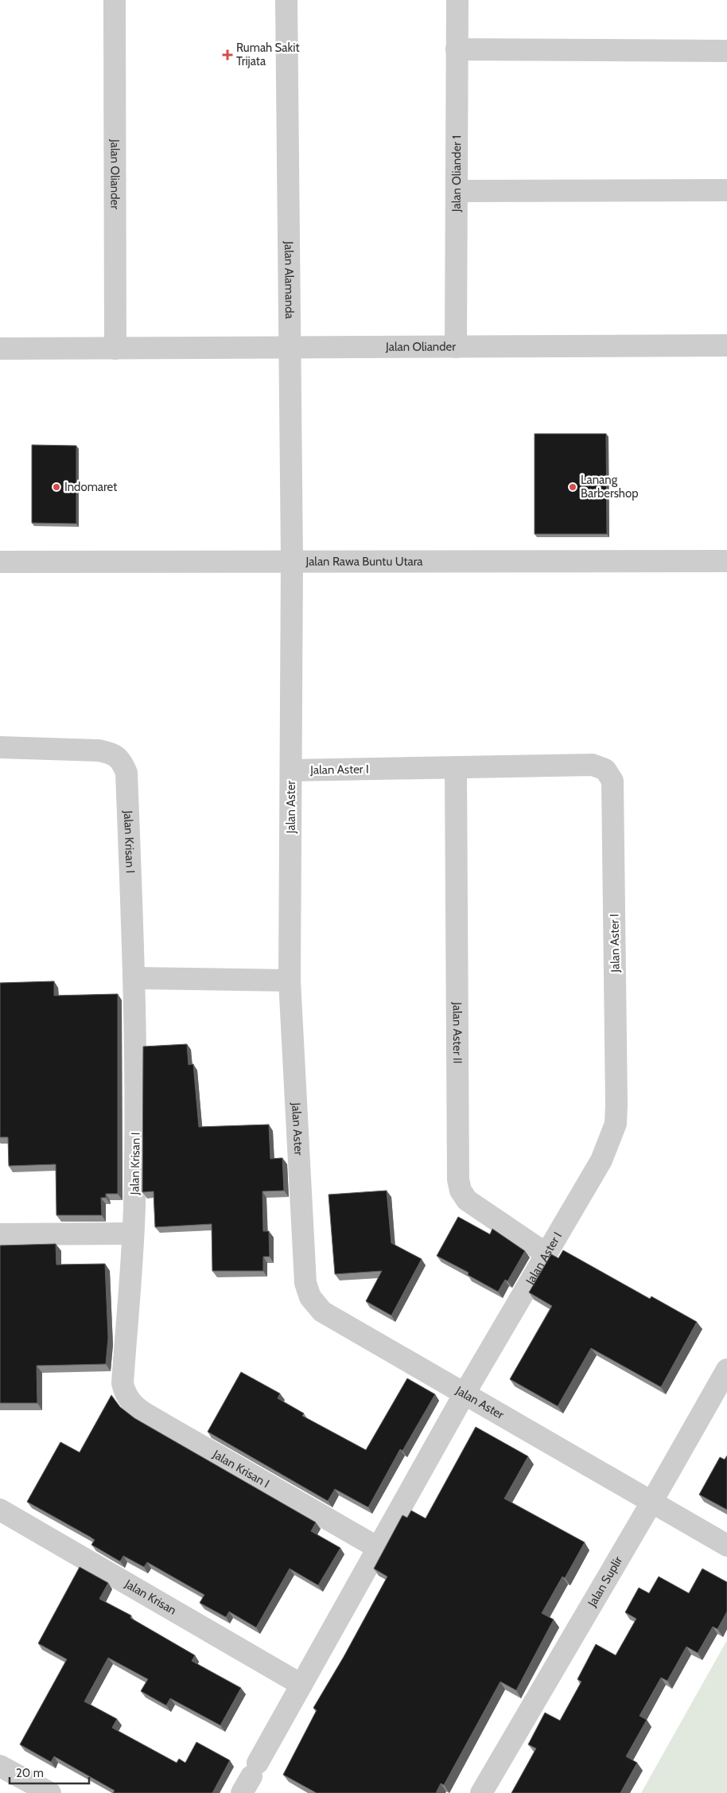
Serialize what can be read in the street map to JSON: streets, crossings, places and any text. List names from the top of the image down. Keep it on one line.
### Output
{"streets":{"street":["Jalan Oliander 1","Jalan Oliander","Jalan Alamanda","Jalan Rawa Buntu Utara","Jalan Aster I","Jalan Aster","Jalan Krisan I","Jalan Aster II","Jalan Suplir","Jalan Krisan"]},"crossings":[["Jalan Oliander 1","Jalan Oliander"],["Jalan Oliander","Jalan Alamanda"],["Jalan Alamanda","Jalan Rawa Buntu Utara"],["Jalan Alamanda","Jalan Aster"],["Jalan Rawa Buntu Utara","Jalan Aster"],["Jalan Aster I","Jalan Aster"],["Jalan Aster I","Jalan Krisan I"],["Jalan Aster I","Jalan Aster II"],["Jalan Aster I","Jalan Krisan"],["Jalan Aster","Jalan Suplir"]],"places":{"health":["Rumah Sakit Trijata"],"other":["Indomaret","Lanang Barbershop"]},"scale_bar":"20 m"}
